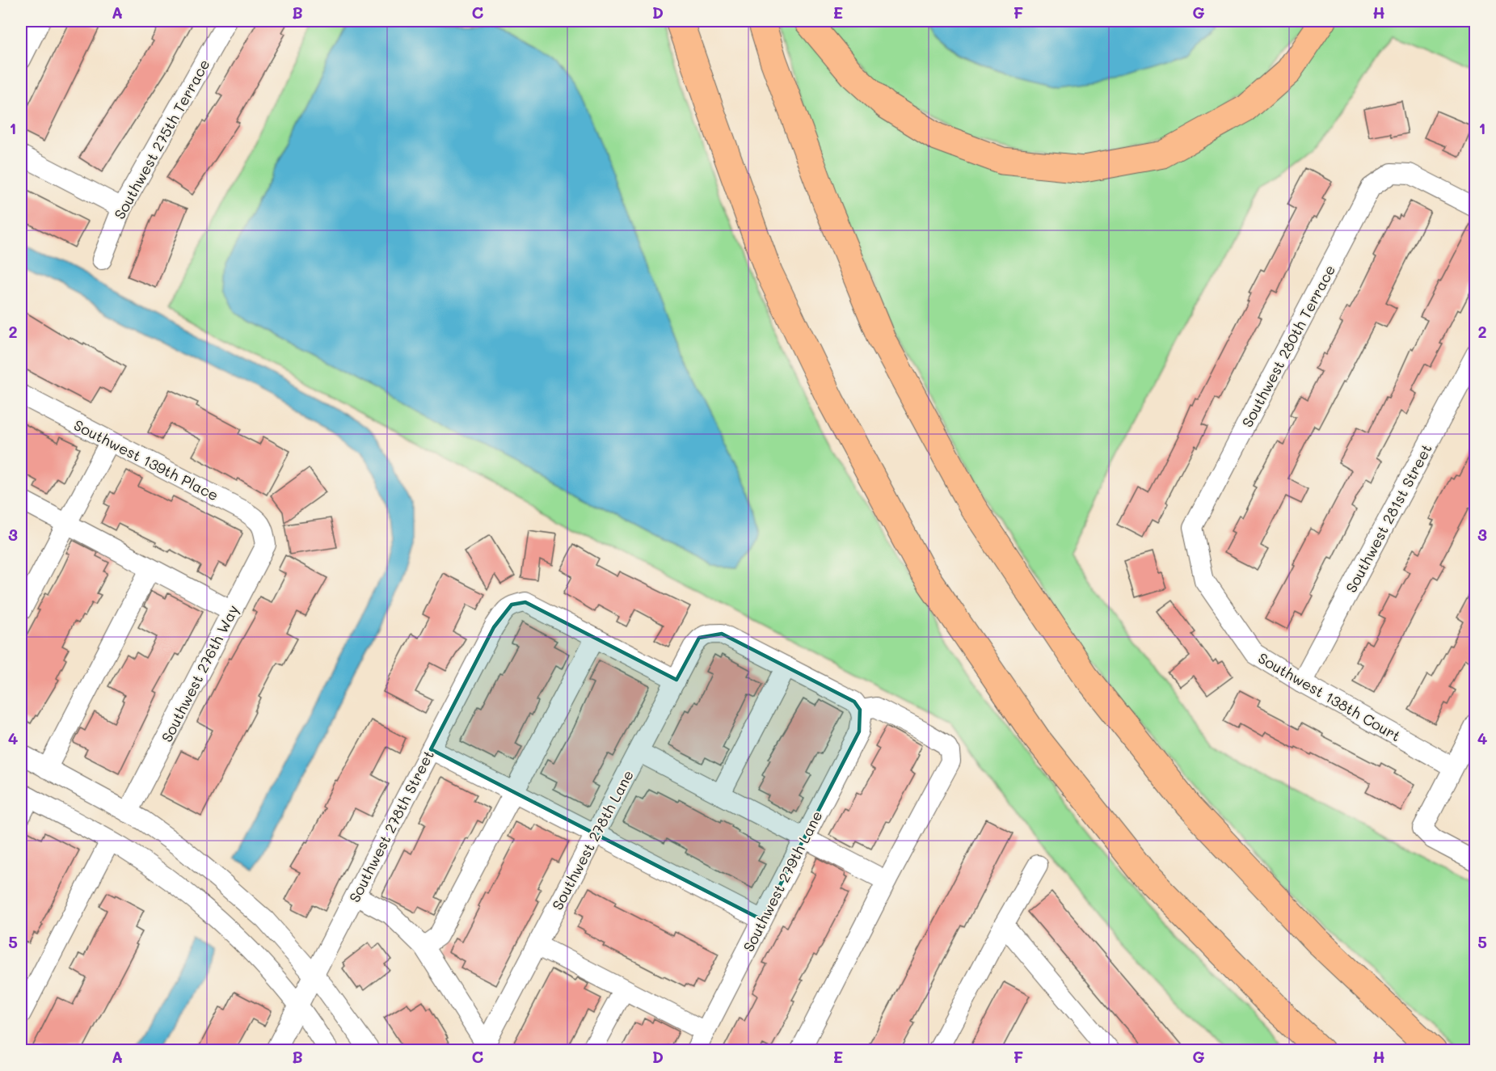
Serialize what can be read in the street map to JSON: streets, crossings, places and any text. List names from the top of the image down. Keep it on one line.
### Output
{"streets":{"street":["Southwest 275th Terrace","Southwest 280th Terrace","Southwest 139th Place","Southwest 281st Street","Southwest 276th Way","Southwest 138th Court","Southwest 278th Street","Southwest 278th Lane","Southwest 279th Lane"]},"crossings":[["Southwest 280th Terrace","Southwest 138th Court"],["Southwest 139th Place","Southwest 276th Way"],["Southwest 281st Street","Southwest 138th Court"]],"grid":{"columns":["A","B","C","D","E","F","G","H"],"rows":["1","2","3","4","5"]}}
